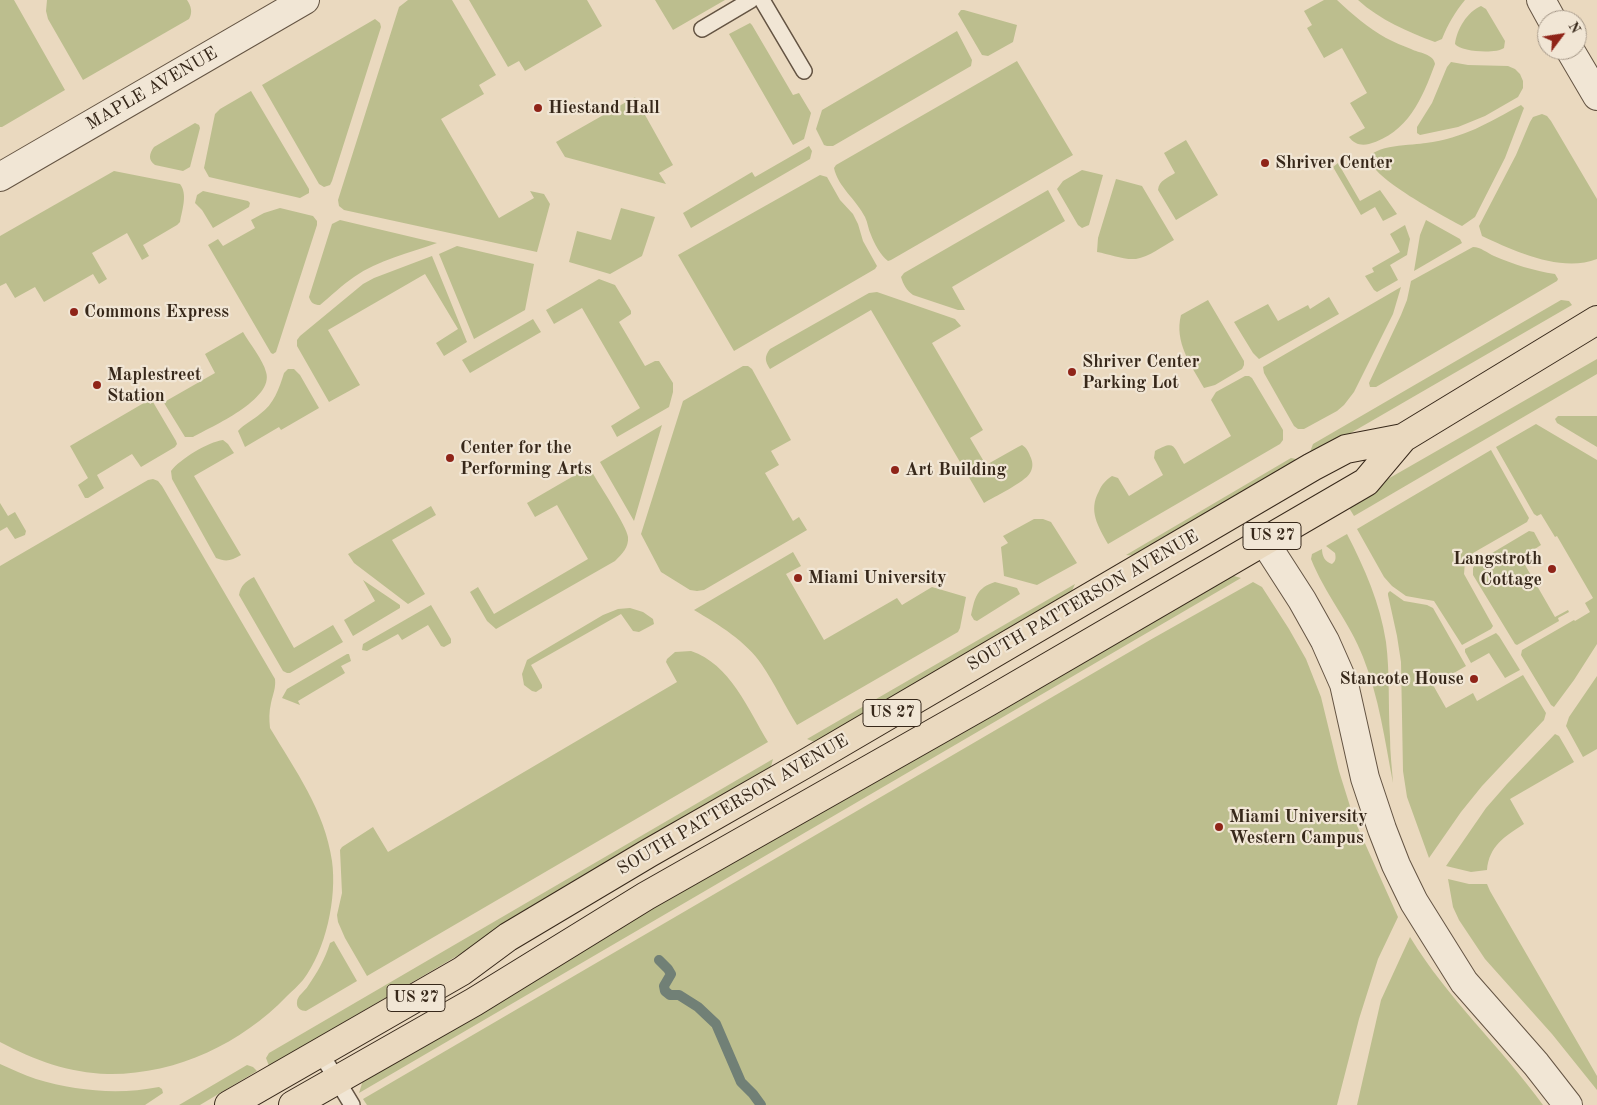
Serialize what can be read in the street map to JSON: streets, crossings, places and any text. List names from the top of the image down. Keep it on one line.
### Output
{"streets":{"highway":["US 27","SOUTH PATTERSON AVENUE"],"street":["MAPLE AVENUE"]},"places":["Hiestand Hall","Shriver Center","Commons Express","Shriver Center Parking Lot","Maplestreet Station","Center for the Performing Arts","Art Building","Langstroth Cottage","Miami University","Stancote House","Miami University Western Campus"],"north":"top right"}
